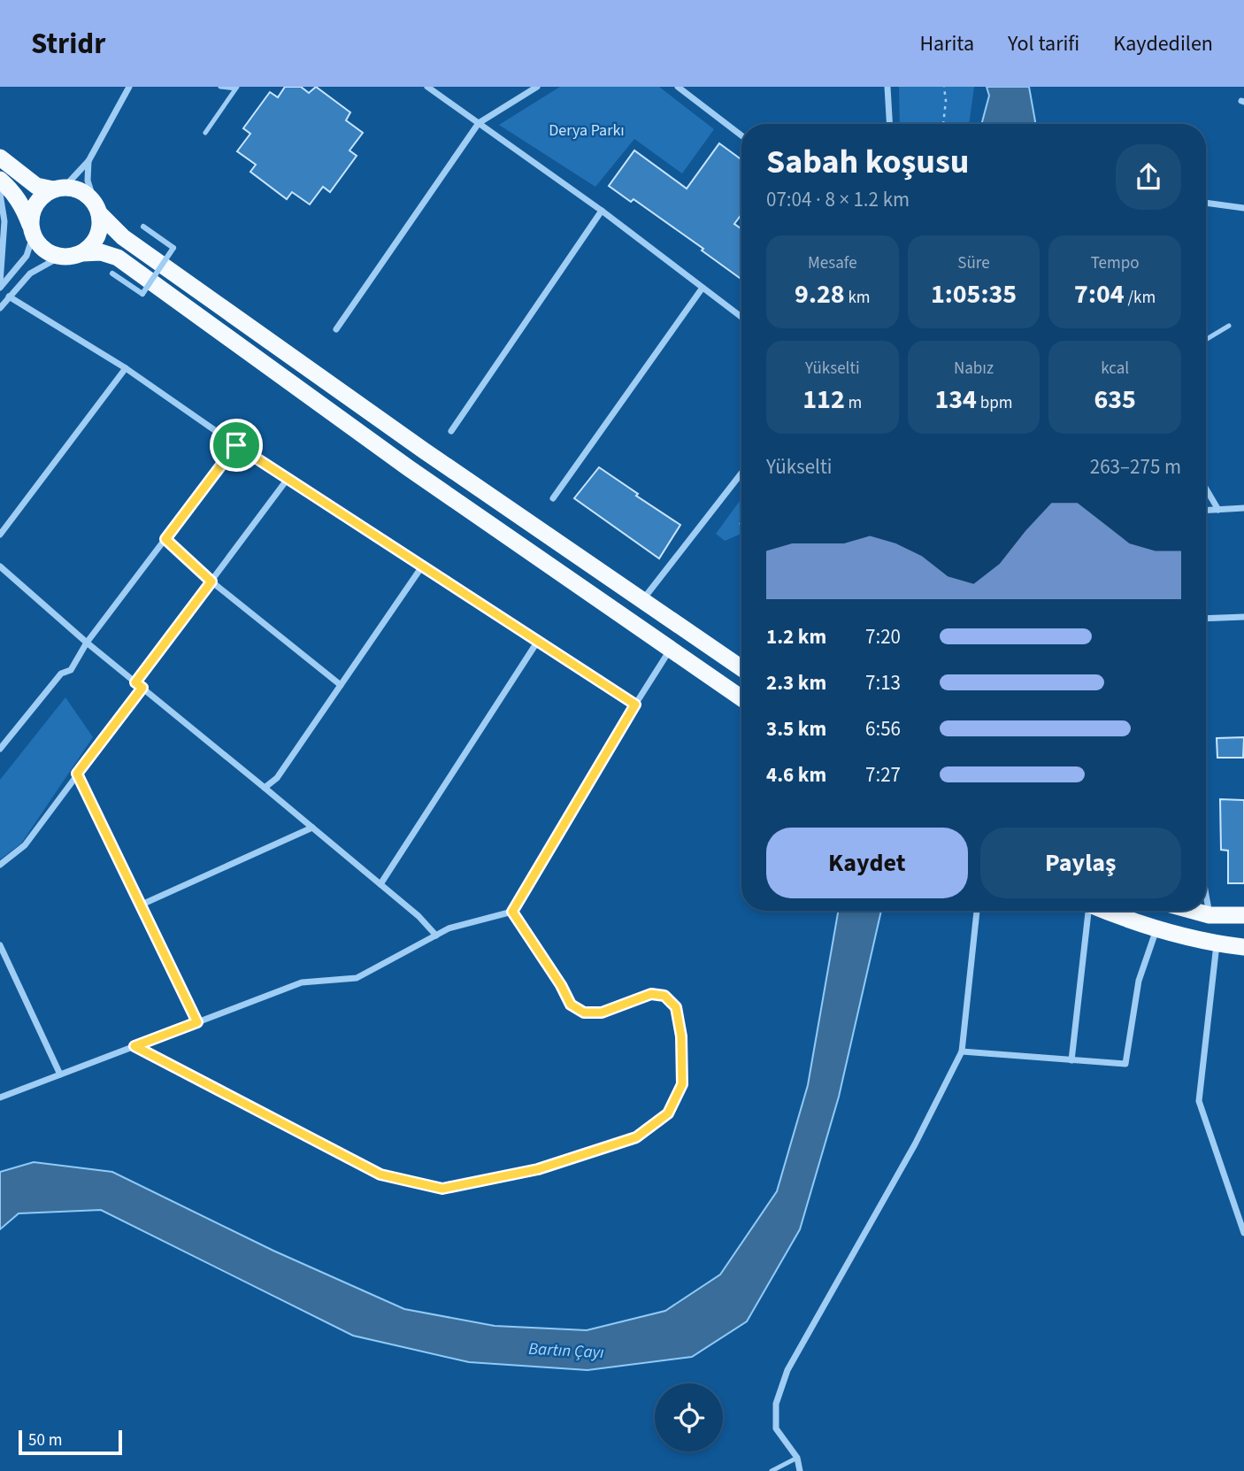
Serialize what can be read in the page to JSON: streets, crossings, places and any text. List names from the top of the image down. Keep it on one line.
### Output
{"water":["Bartın Çayı"],"parks":["Derya Parkı"],"scale_bar":"50 m","page":{"header":"Stridr","nav":["Harita","Yol tarifi","Kaydedilen"],"heading":["Sabah koşusu","07:04 · 8 × 1.2 km"],"stats":[["Mesafe","9.28 km"],["Süre","1:05:35"],["Tempo","7:04 /km"],["Yükselti","112 m"],["Nabız","134 bpm"],["kcal","635"]],"chart":["Yükselti","263–275 m"],"list":[{"name":"1.2 km","note":"7:20"},{"name":"2.3 km","note":"7:13"},{"name":"3.5 km","note":"6:56"},{"name":"4.6 km","note":"7:27"}],"buttons":["Kaydet","Paylaş"],"scale":"50 m"}}
